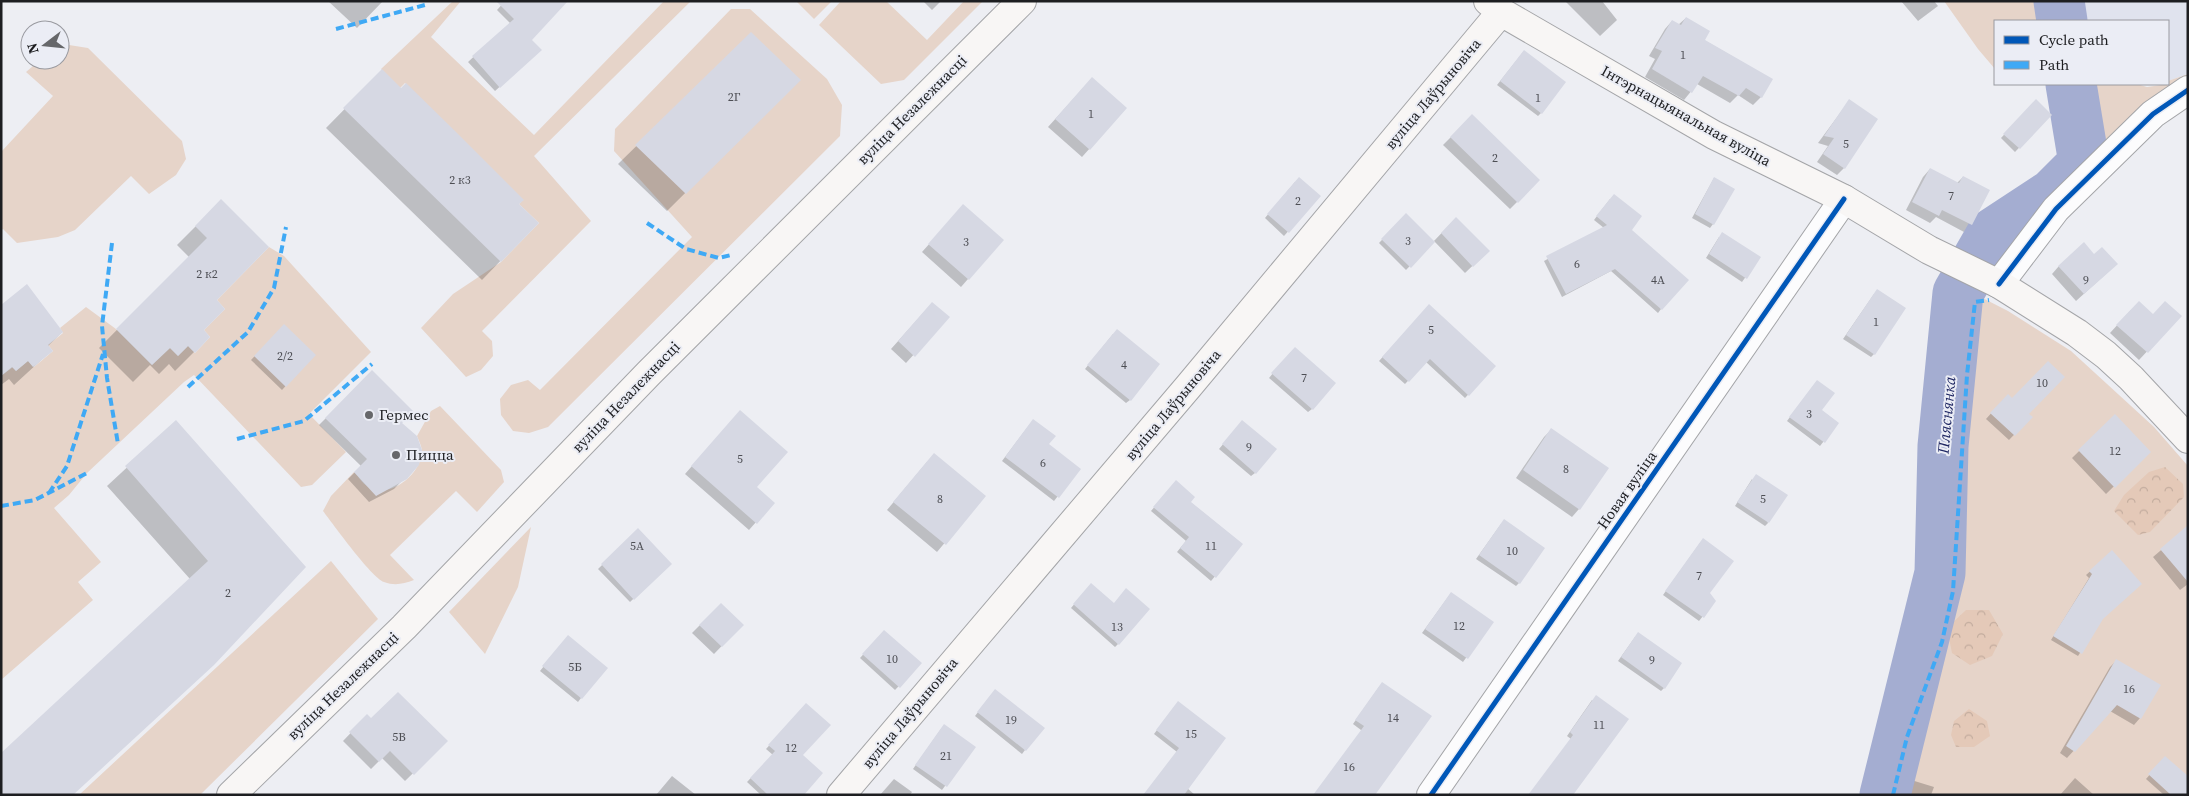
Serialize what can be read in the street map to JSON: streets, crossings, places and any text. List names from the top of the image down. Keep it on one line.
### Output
{"streets":{"main road":["вуліца Лаўрыновіча","вуліца Незалежнасці","Інтэрнацыянальная вуліца"],"street":["Новая вуліца"]},"crossings":[["вуліца Лаўрыновіча","Інтэрнацыянальная вуліца"],["Інтэрнацыянальная вуліца","Новая вуліца"]],"water":["Пляснянка"],"places":["Гермес","Пицца"],"house_numbers":["1","2Г","1","1","5","2","2 к3","7","2","3","3","6","2 к2","4А","9","1","5","2/2","4","7","10","3","9","12","5","6","8","8","5","5А","11","10","7","2","12","13","10","9","5Б","16","14","19","11","15","5В","12","21","16"],"legend":["Cycle path","Path"],"north":"left"}
